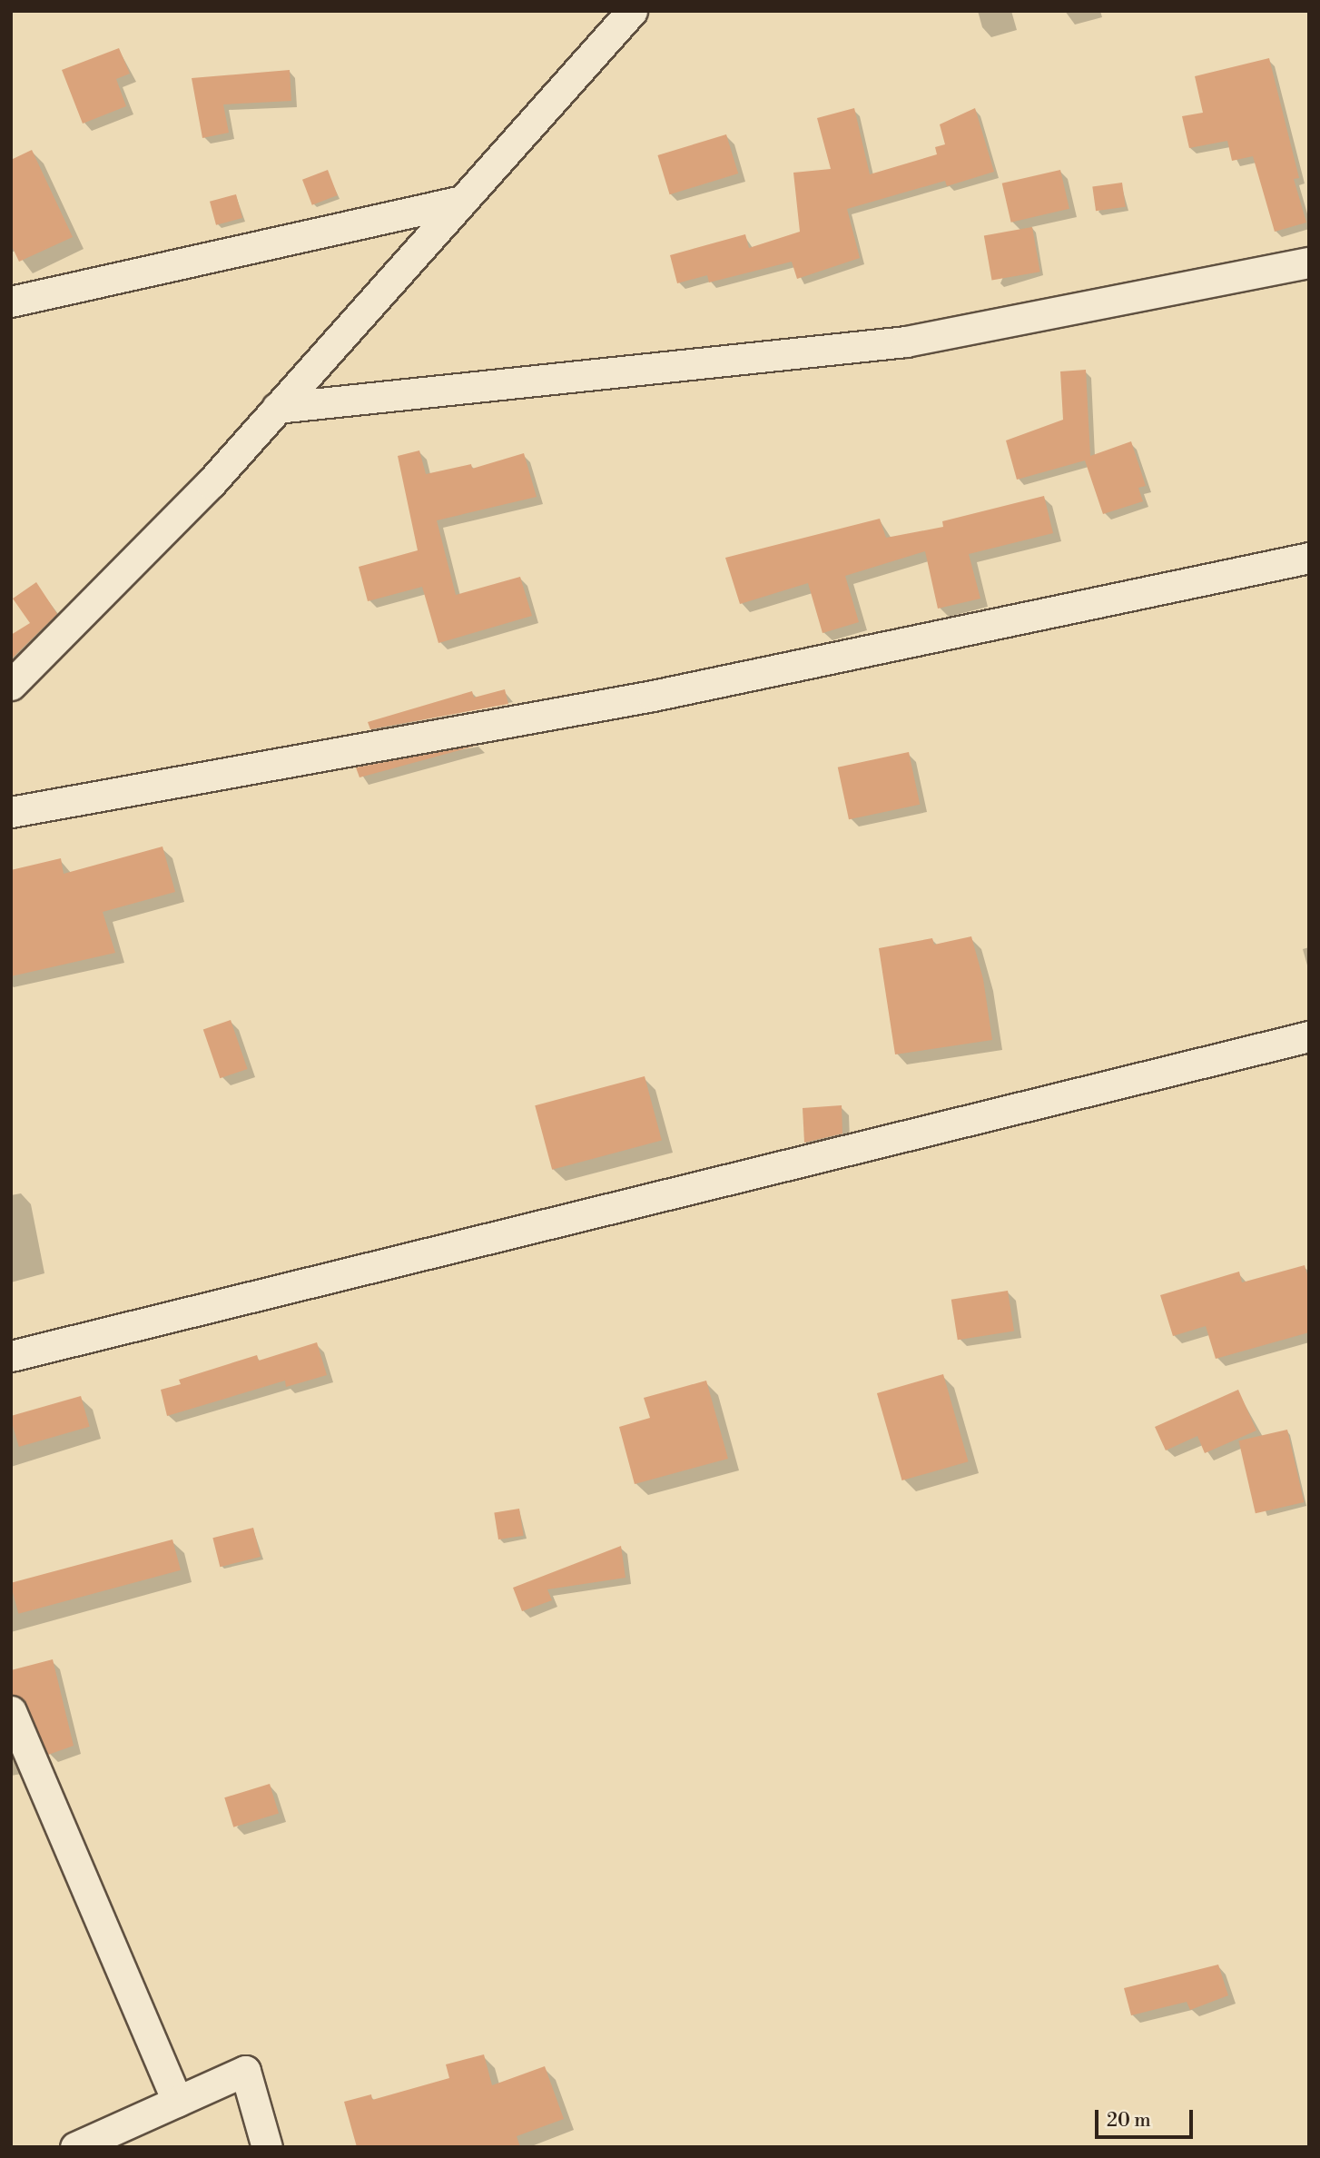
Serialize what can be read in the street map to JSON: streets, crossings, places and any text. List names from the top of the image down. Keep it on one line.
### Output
{"scale_bar":"20 m"}
